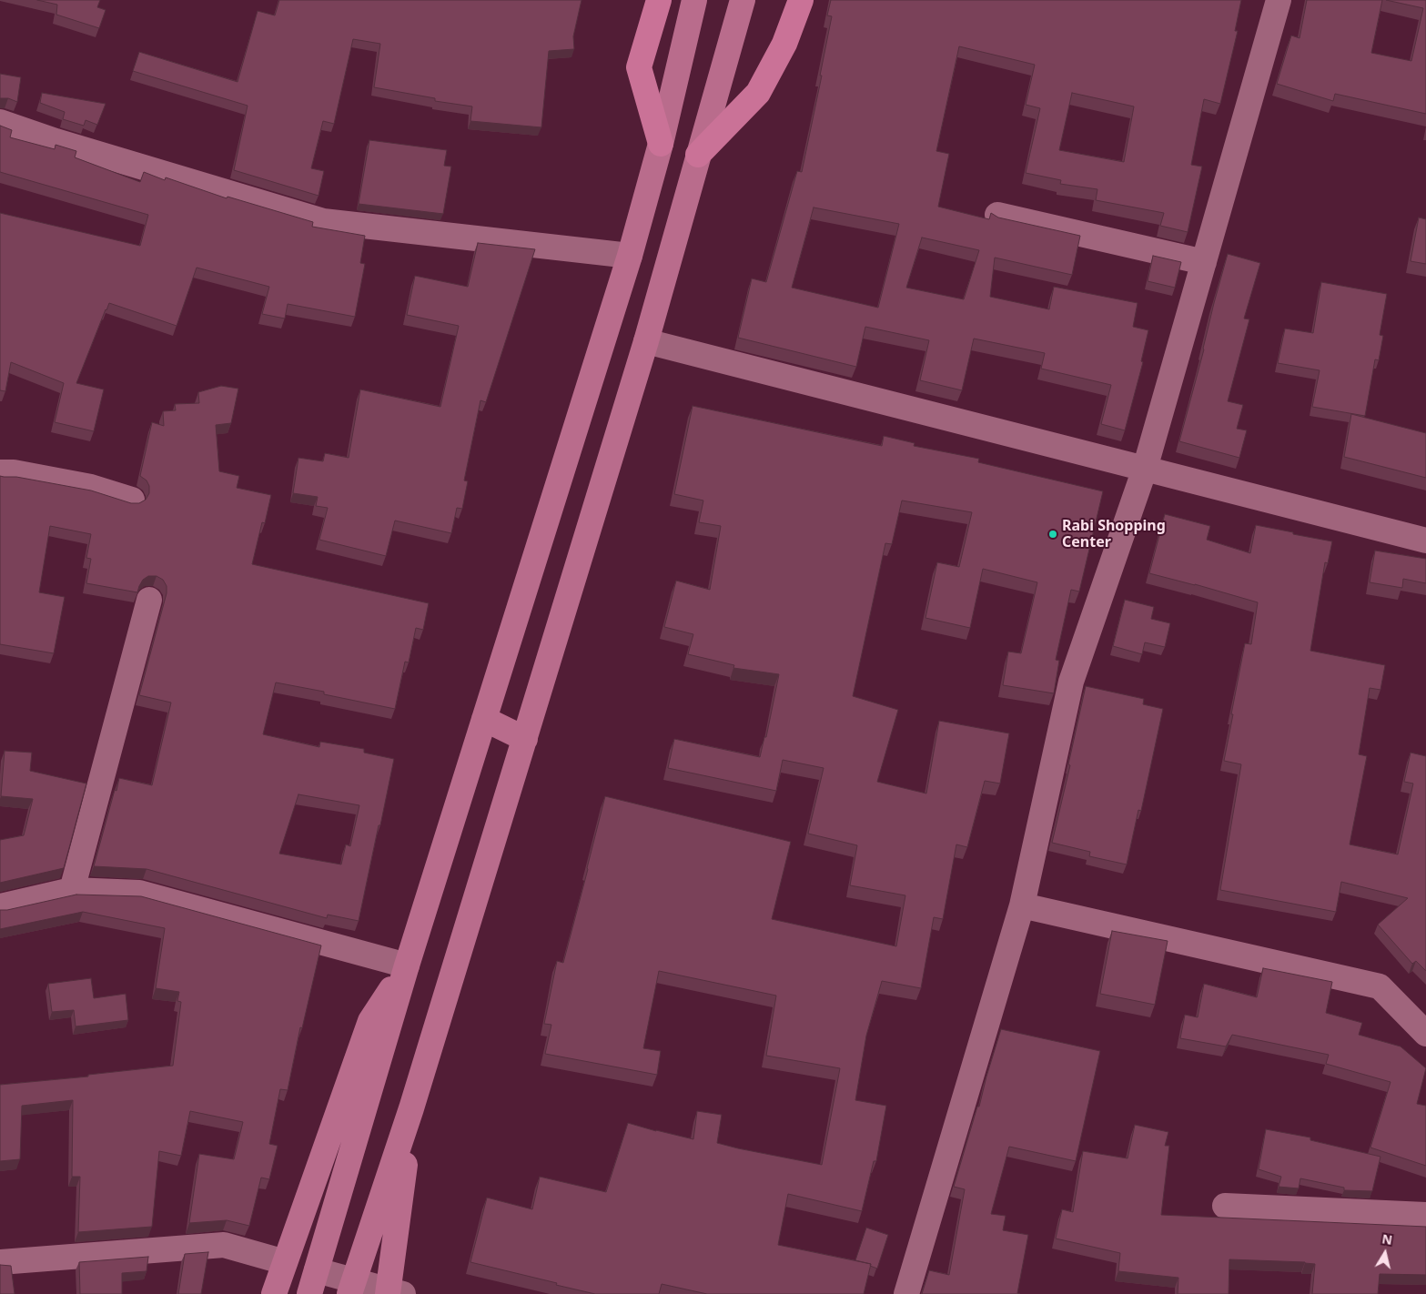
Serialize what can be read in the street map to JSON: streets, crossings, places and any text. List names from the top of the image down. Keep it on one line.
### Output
{"places":["Rabi Shopping Center"],"north":"top"}
